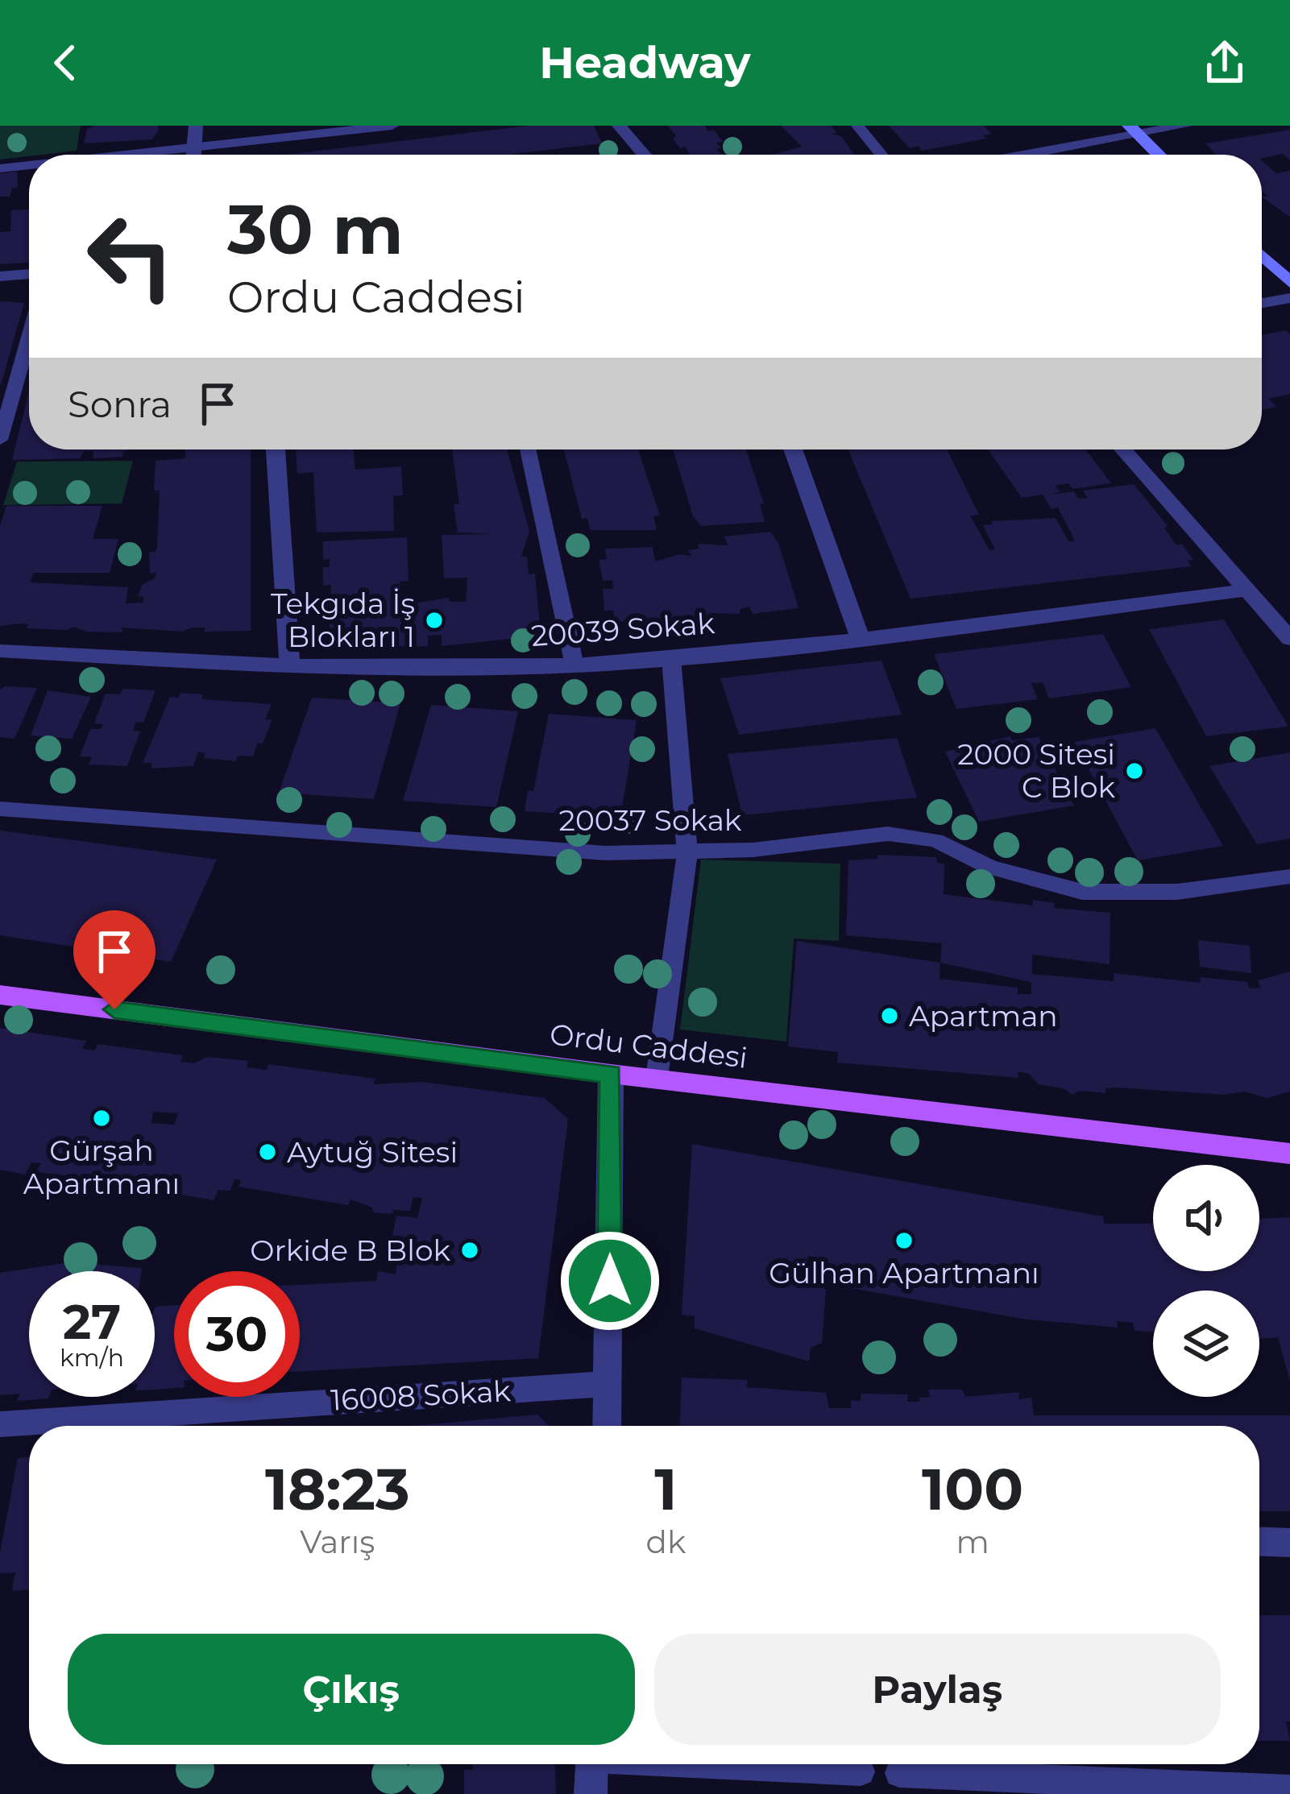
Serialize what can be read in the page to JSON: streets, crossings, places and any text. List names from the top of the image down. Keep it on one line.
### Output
{"streets":{"main road":["Ordu Caddesi"],"street":["20039 Sokak","16008 Sokak"],"lane":["20037 Sokak"]},"places":["Tekgıda İş Blokları 1","2000 Sitesi C Blok","Apartman","Gürşah Apartmanı","Aytuğ Sitesi","Gülhan Apartmanı","Orkide B Blok"],"page":{"header":"Headway","turn":["30 m","Ordu Caddesi"],"then":"Sonra","speed":"27 km/h","limit":"30","eta":["18:23","Varış","1","dk","100","m"],"buttons":["Çıkış","Paylaş"]}}
